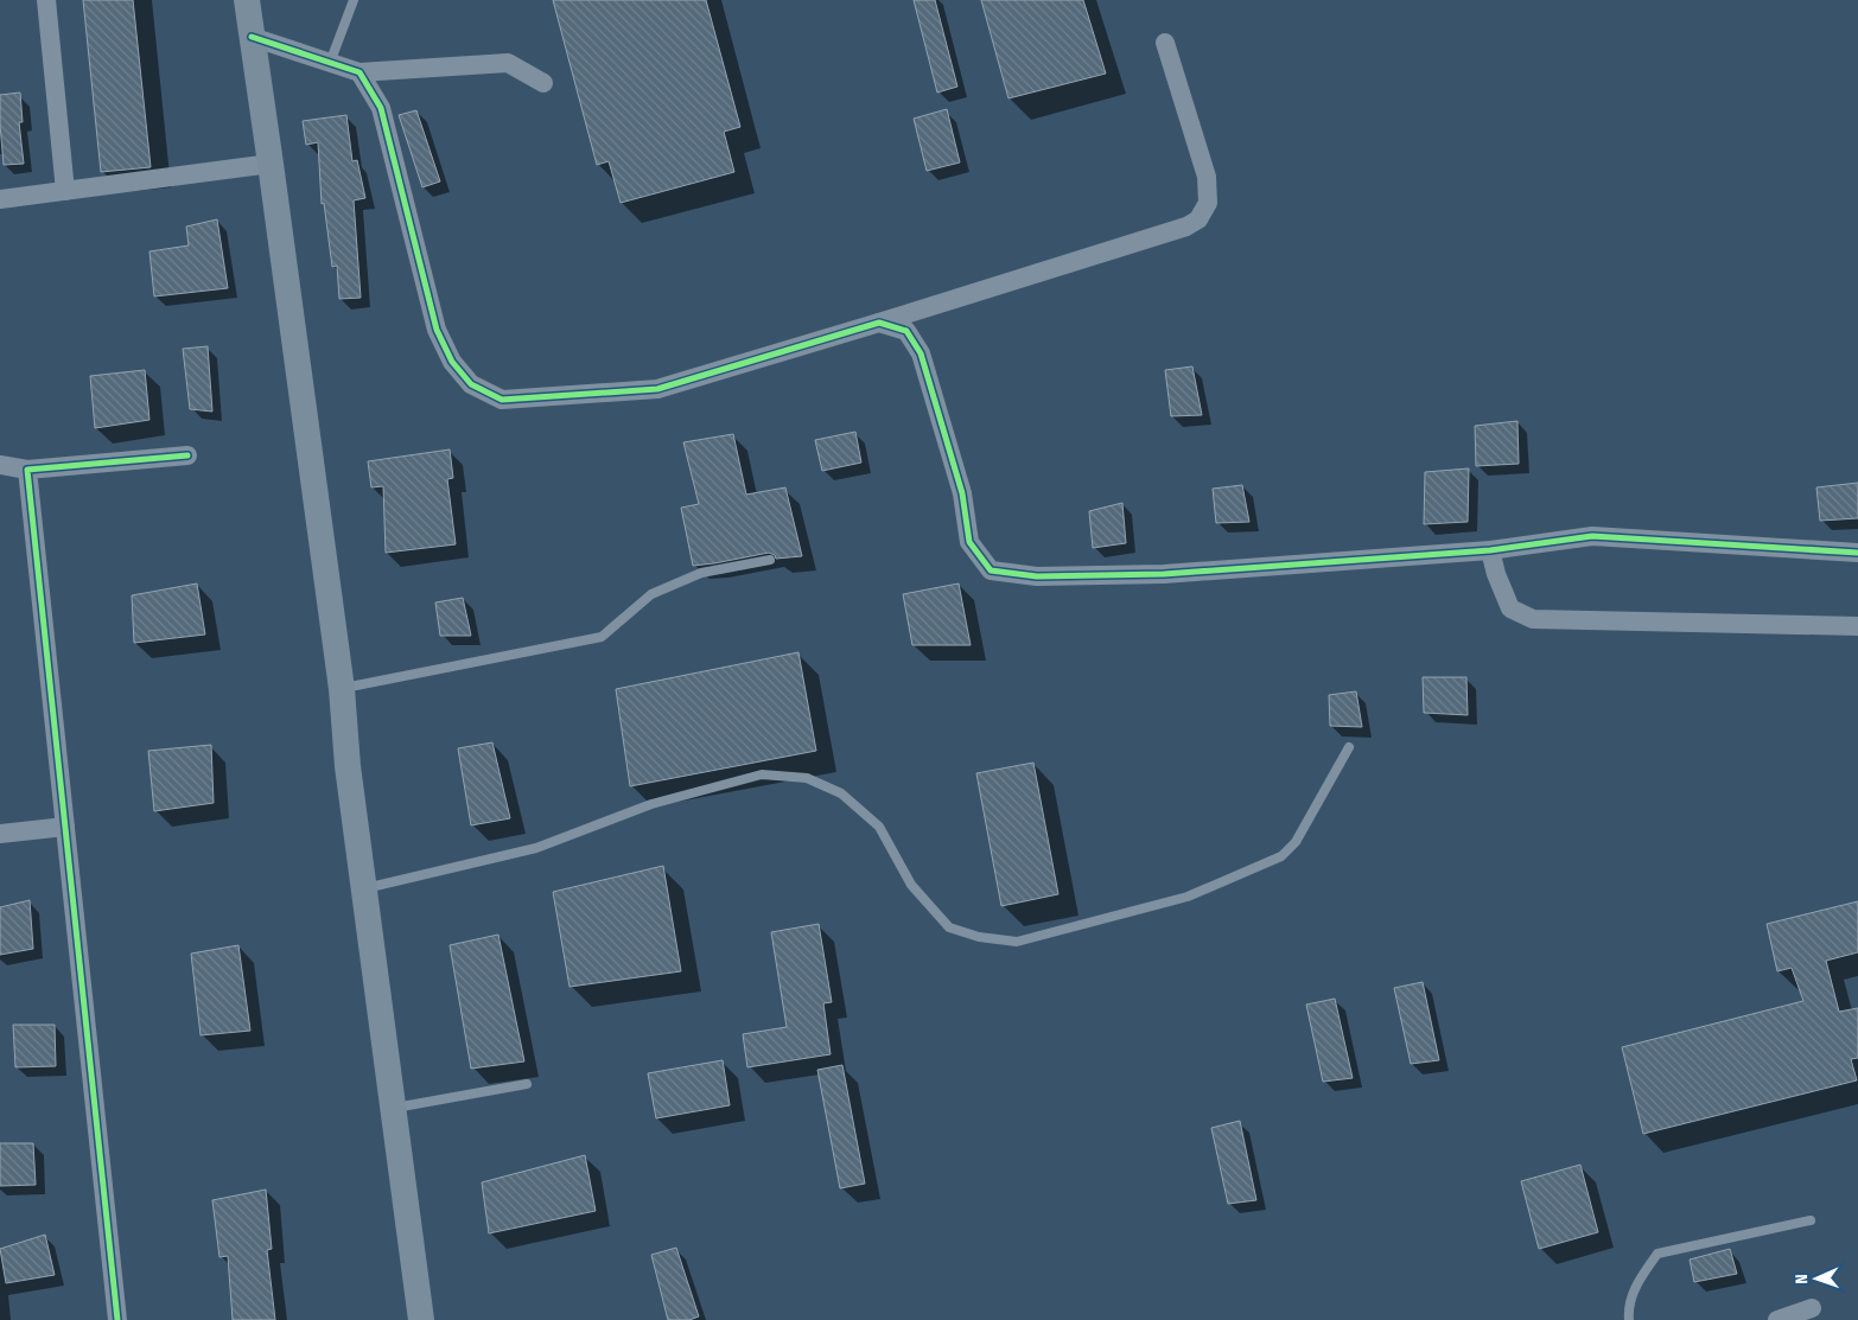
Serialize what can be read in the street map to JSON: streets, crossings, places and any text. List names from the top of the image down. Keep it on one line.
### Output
{"north":"left"}
